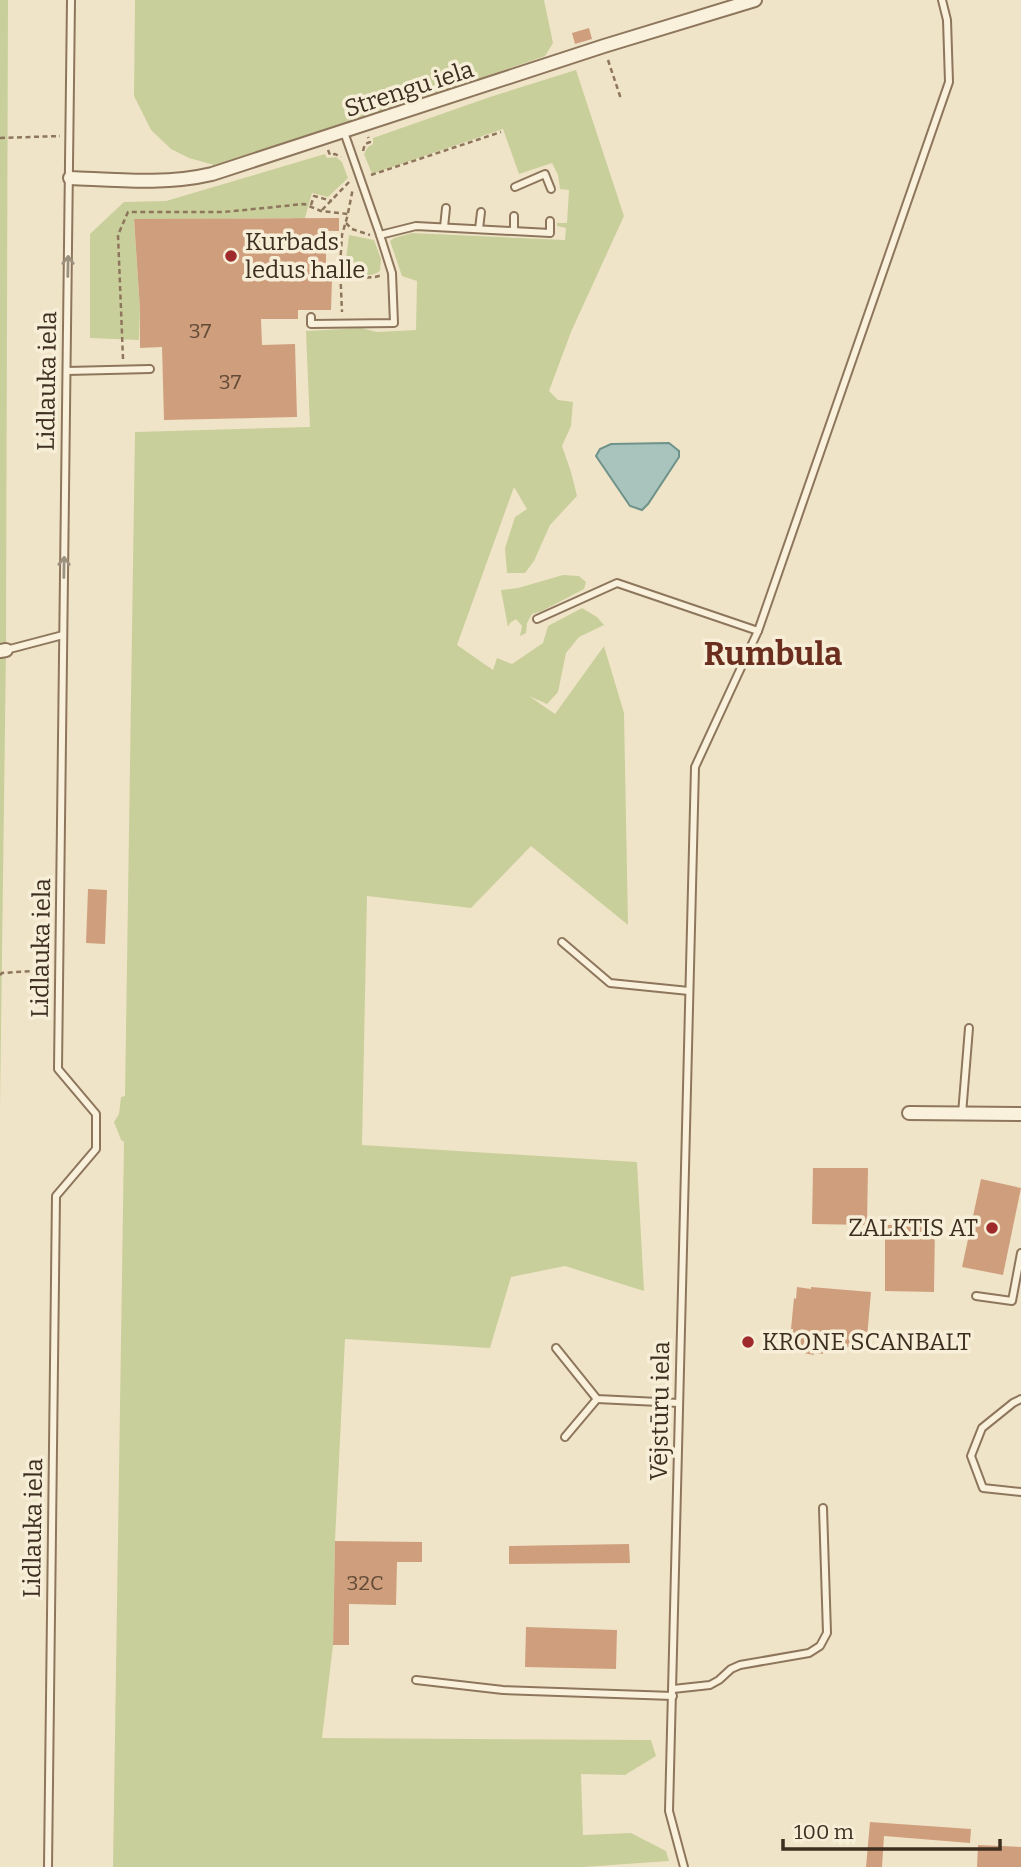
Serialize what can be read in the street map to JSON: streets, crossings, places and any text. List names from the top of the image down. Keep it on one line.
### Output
{"streets":{"street":["Strengu iela"],"lane":["Lidlauka iela","Vējstūru iela"]},"crossings":[["Strengu iela","Lidlauka iela"]],"districts":["Rumbula"],"places":["Kurbads ledus halle","ZALKTIS AT","KRONE SCANBALT"],"house_numbers":["37","37","32C"],"scale_bar":"100 m"}
